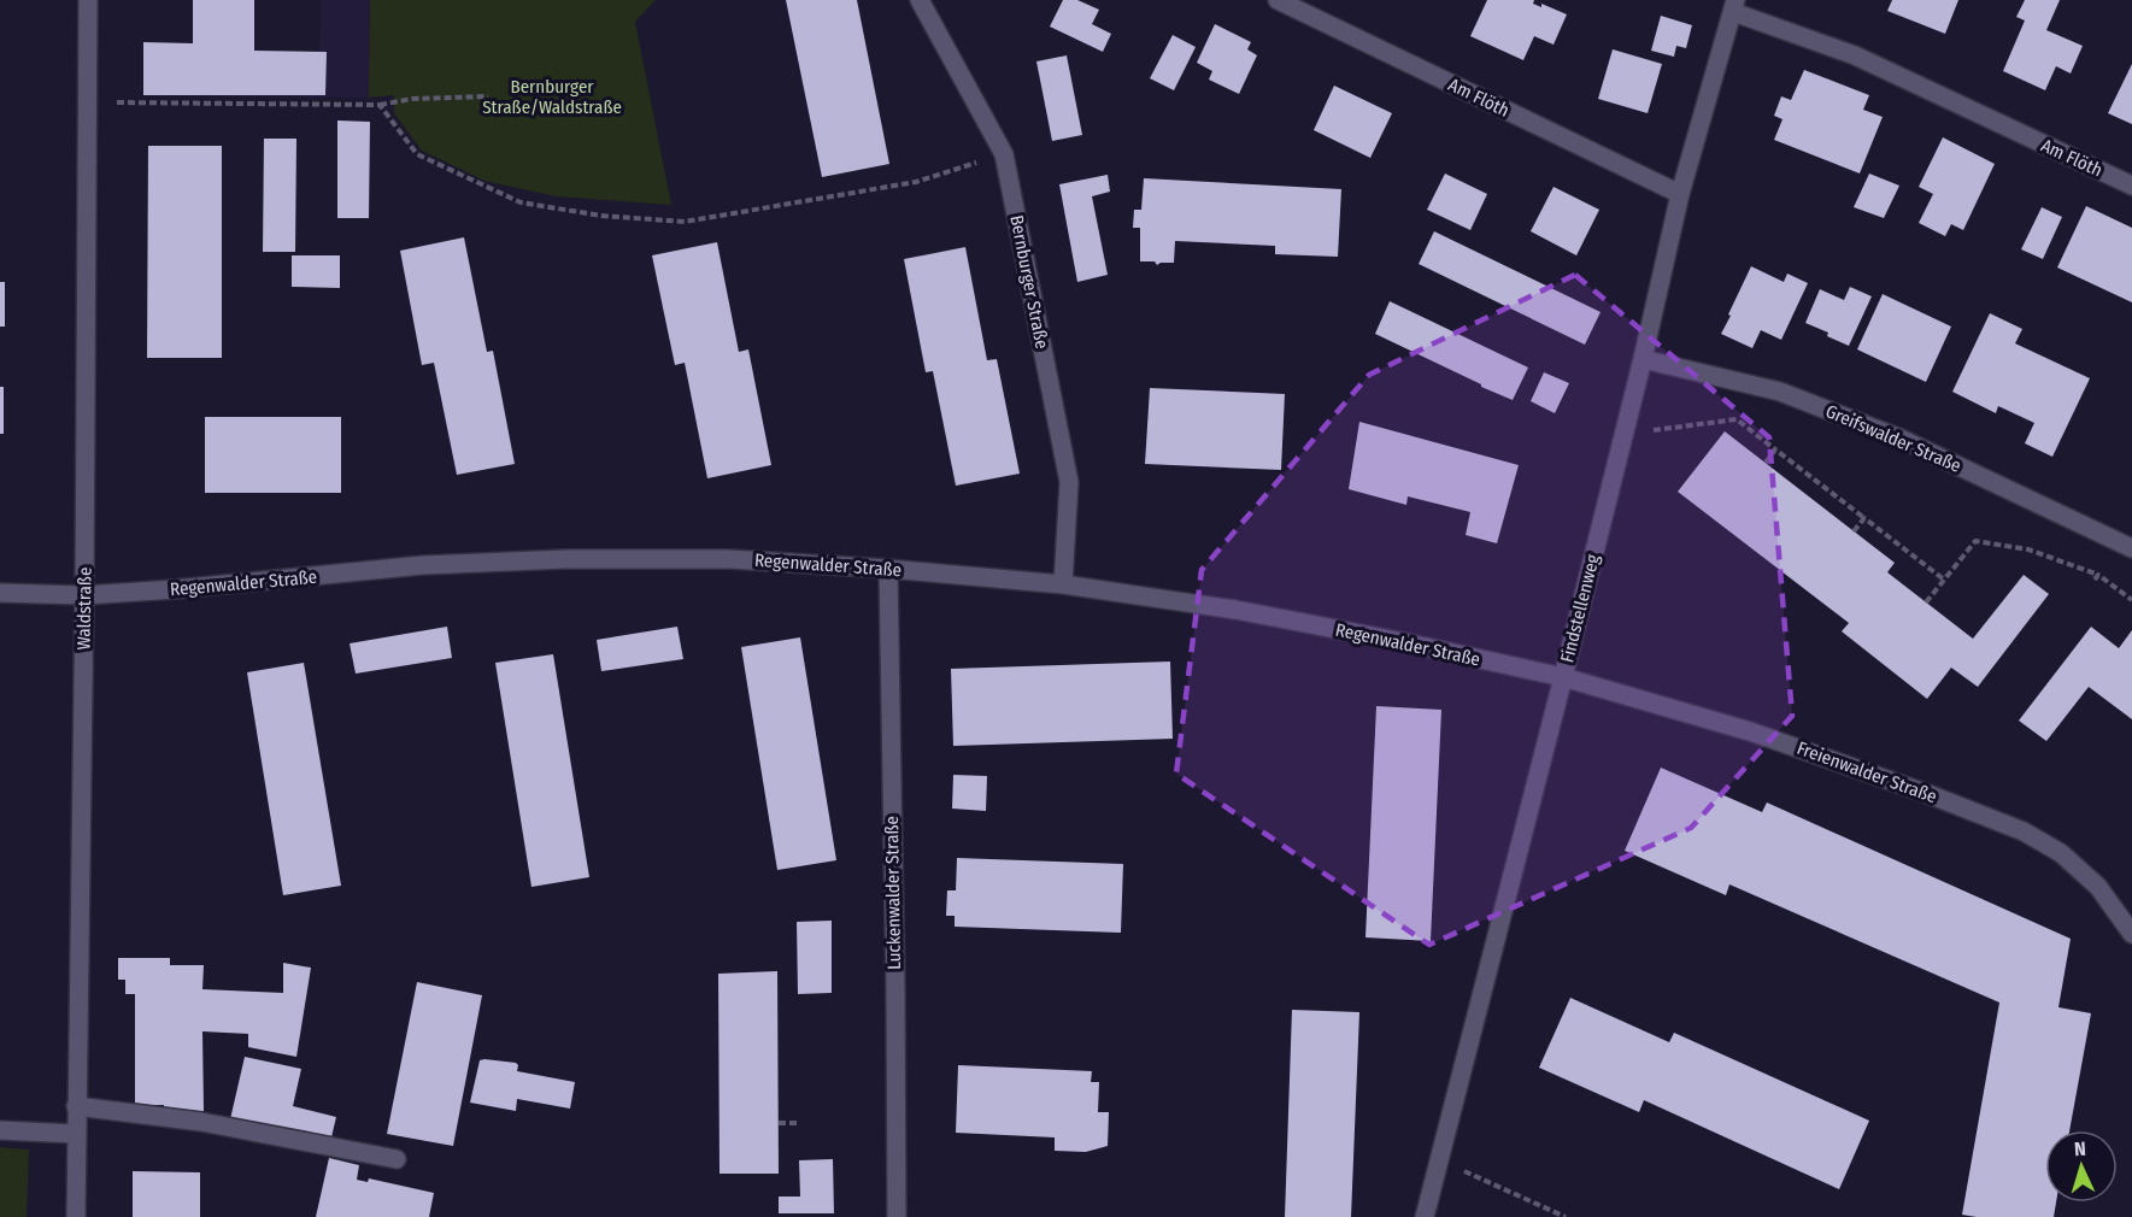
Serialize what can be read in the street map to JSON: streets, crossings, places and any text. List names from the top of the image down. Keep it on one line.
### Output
{"streets":{"street":["Am Flöth","Bernburger Straße","Greifswalder Straße","Regenwalder Straße","Waldstraße","Findstellenweg","Freienwalder Straße","Luckenwalder Straße"]},"crossings":[["Am Flöth","Findstellenweg"],["Bernburger Straße","Regenwalder Straße"],["Greifswalder Straße","Findstellenweg"],["Regenwalder Straße","Waldstraße"],["Regenwalder Straße","Findstellenweg"],["Regenwalder Straße","Freienwalder Straße"],["Regenwalder Straße","Luckenwalder Straße"],["Findstellenweg","Freienwalder Straße"]],"parks":["Bernburger Straße/Waldstraße"],"north":"top"}
